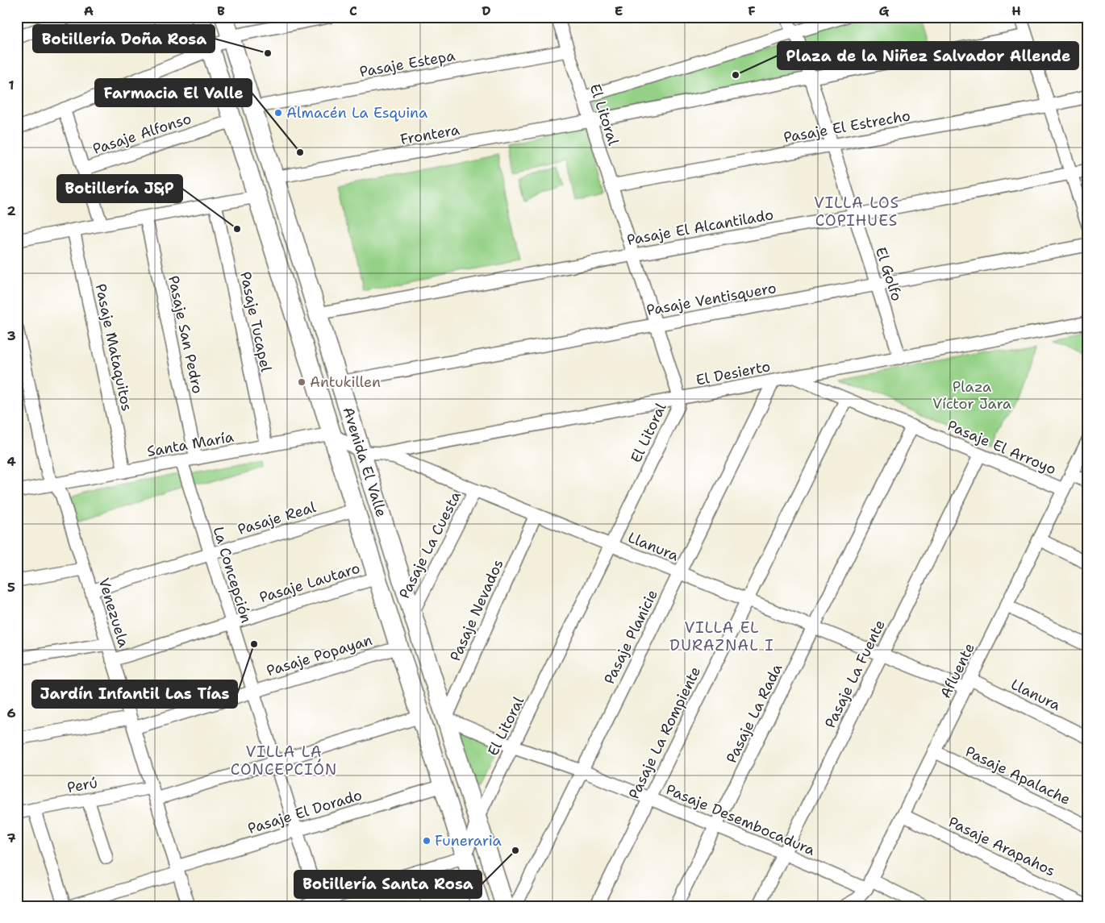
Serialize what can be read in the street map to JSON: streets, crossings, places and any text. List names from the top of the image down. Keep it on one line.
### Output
{"streets":{"street":["Pasaje Estepa","El Litoral","Pasaje El Estrecho","Pasaje Alfonso","Frontera","Pasaje El Alcantilado","El Golfo","Pasaje Ventisquero","Pasaje Tucapel","Pasaje San Pedro","Pasaje Mataquitos","El Desierto","Santa María","Pasaje El Arroyo","Avenida El Valle","Pasaje Real","Pasaje La Cuesta","Llanura","La Concepción","Pasaje Lautaro","Pasaje Nevados","Venezuela","Pasaje Planicie","Pasaje Popayan","Afluente","Pasaje La Fuente","Pasaje La Rada","Pasaje La Rompiente","Pasaje Apalache","Perú","Pasaje El Dorado","Pasaje Desembocadura","Pasaje Arapahos"]},"crossings":[["Pasaje Estepa","El Litoral"],["Pasaje Estepa","Avenida El Valle"],["El Litoral","Pasaje El Estrecho"],["El Litoral","Frontera"],["El Litoral","Pasaje El Alcantilado"],["El Litoral","Pasaje Ventisquero"],["El Litoral","El Desierto"],["El Litoral","Avenida El Valle"],["El Litoral","Llanura"],["El Litoral","Pasaje Desembocadura"],["Pasaje El Estrecho","El Golfo"],["Pasaje Alfonso","Avenida El Valle"],["Frontera","El Golfo"],["Frontera","Avenida El Valle"],["Pasaje El Alcantilado","El Golfo"],["Pasaje El Alcantilado","Avenida El Valle"],["El Golfo","Pasaje Ventisquero"],["El Golfo","El Desierto"],["Pasaje Ventisquero","Avenida El Valle"],["Pasaje Tucapel","Santa María"],["Pasaje San Pedro","Santa María"],["Pasaje Mataquitos","Santa María"],["El Desierto","Pasaje El Arroyo"],["El Desierto","Llanura"],["El Desierto","Pasaje Planicie"],["Santa María","Avenida El Valle"],["Santa María","Llanura"],["Santa María","La Concepción"],["Santa María","Venezuela"],["Pasaje El Arroyo","Afluente"],["Pasaje El Arroyo","Pasaje La Fuente"],["Pasaje El Arroyo","Pasaje La Rada"],["Pasaje El Arroyo","Pasaje La Rompiente"],["Avenida El Valle","Pasaje Real"],["Avenida El Valle","Pasaje La Cuesta"],["Avenida El Valle","Llanura"],["Avenida El Valle","Pasaje Lautaro"],["Avenida El Valle","Pasaje Nevados"],["Avenida El Valle","Pasaje Popayan"],["Avenida El Valle","Perú"],["Avenida El Valle","Pasaje El Dorado"],["Avenida El Valle","Pasaje Desembocadura"],["Pasaje Real","La Concepción"],["Pasaje Real","Venezuela"],["Pasaje La Cuesta","Llanura"],["Llanura","Pasaje Nevados"],["Llanura","Pasaje Planicie"],["Llanura","Afluente"],["Llanura","Pasaje La Fuente"],["Llanura","Pasaje La Rada"],["Llanura","Pasaje La Rompiente"],["La Concepción","Pasaje Lautaro"],["La Concepción","Pasaje Popayan"],["La Concepción","Perú"],["La Concepción","Pasaje El Dorado"],["Pasaje Lautaro","Venezuela"],["Pasaje Nevados","Pasaje Desembocadura"],["Venezuela","Pasaje Popayan"],["Venezuela","Perú"],["Venezuela","Pasaje El Dorado"],["Pasaje Planicie","Pasaje Desembocadura"],["Afluente","Pasaje Apalache"],["Afluente","Pasaje Desembocadura"],["Afluente","Pasaje Arapahos"],["Pasaje La Fuente","Pasaje Desembocadura"],["Pasaje La Rada","Pasaje Desembocadura"],["Pasaje La Rompiente","Pasaje Desembocadura"]],"districts":["VILLA LOS COPIHUES","VILLA EL DURAZNAL I","VILLA LA CONCEPCIÓN"],"parks":["Plaza Víctor Jara"],"places":["Botillería Doña Rosa","Plaza de la Niñez Salvador Allende","Almacén La Esquina","Farmacia El Valle","Botillería J&P","Antukillen","Jardín Infantil Las Tías","Funeraria","Botillería Santa Rosa"],"grid":{"columns":["A","B","C","D","E","F","G","H"],"rows":["1","2","3","4","5","6","7"]}}
